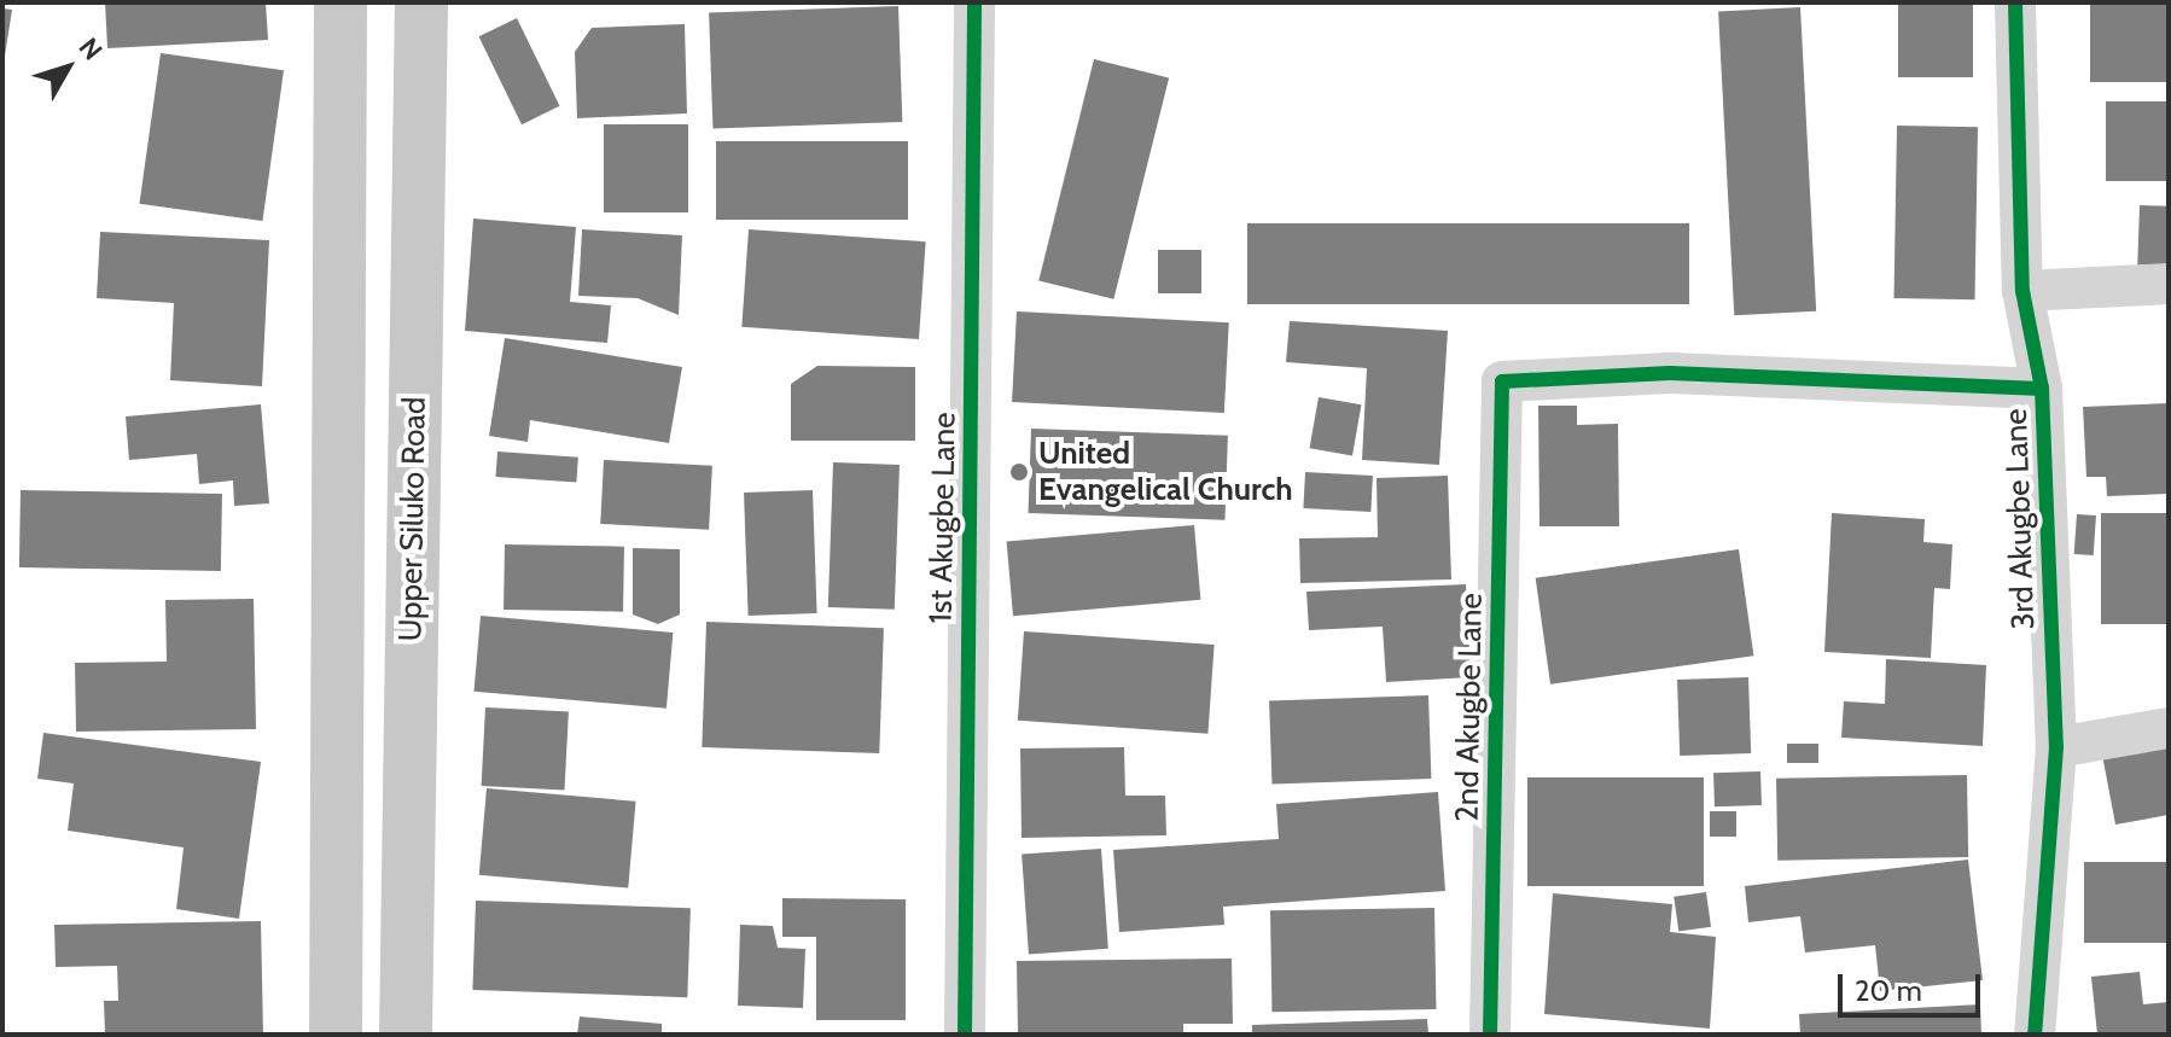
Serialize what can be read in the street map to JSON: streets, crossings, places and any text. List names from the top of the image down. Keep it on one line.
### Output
{"streets":{"main road":["Upper Siluko Road"],"street":["1st Akugbe Lane","3rd Akugbe Lane","2nd Akugbe Lane"]},"crossings":[["3rd Akugbe Lane","2nd Akugbe Lane"]],"places":["United Evangelical Church"],"scale_bar":"20 m","north":"top right"}
